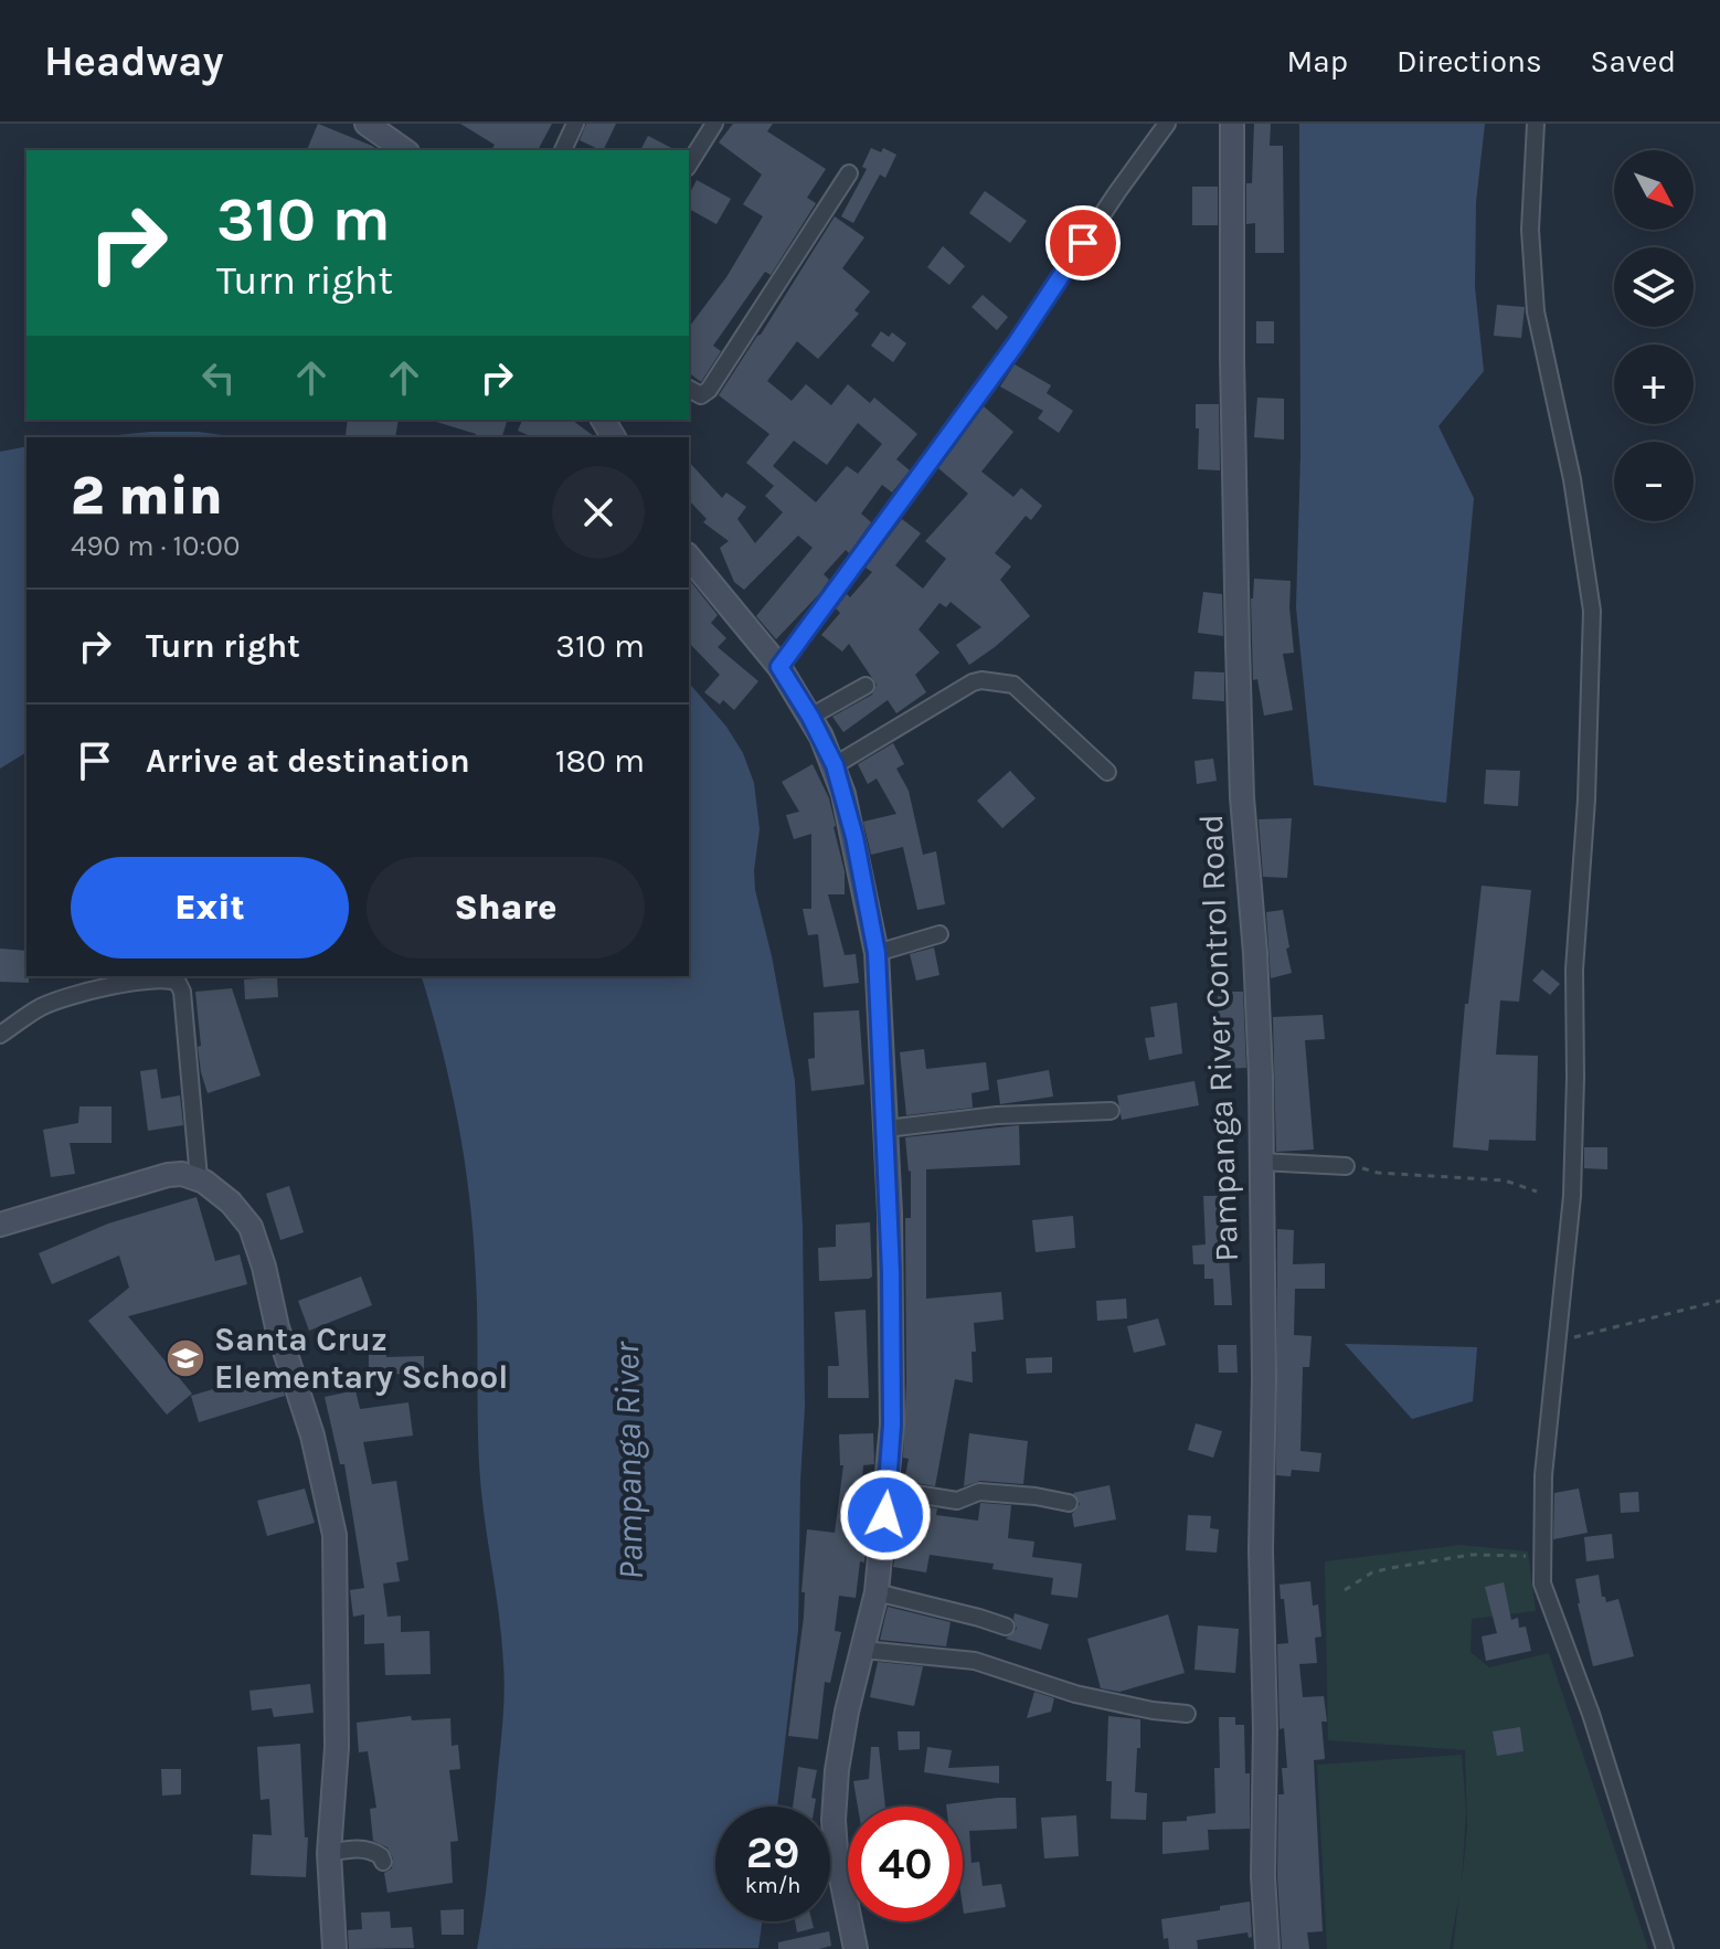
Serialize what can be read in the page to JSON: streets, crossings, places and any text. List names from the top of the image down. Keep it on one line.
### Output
{"streets":{"street":["Pampanga River Control Road"]},"water":["Pampanga River"],"places":{"school or university":["Santa Cruz Elementary School"]},"north":"bottom right","page":{"header":"Headway","nav":["Map","Directions","Saved"],"map_buttons":["+","−"],"turn":["310 m","Turn right"],"heading":["2 min","490 m · 10:00"],"list":[{"name":"Turn right","value":"310 m"},{"name":"Arrive at destination","value":"180 m"}],"buttons":["Exit","Share"],"speed":"29 km/h","limit":"40"}}
